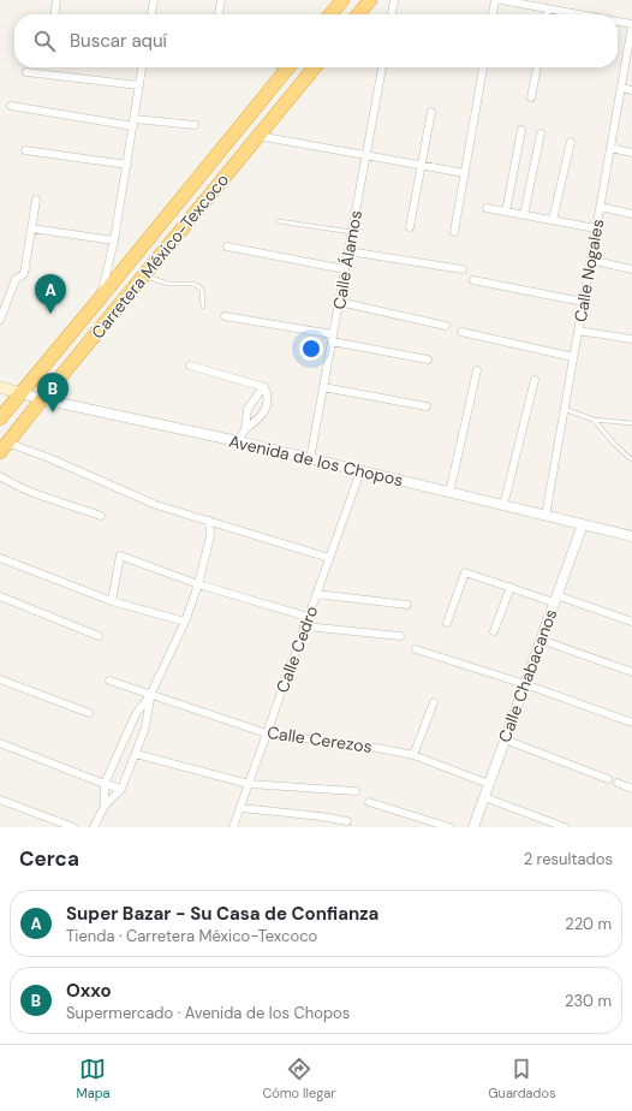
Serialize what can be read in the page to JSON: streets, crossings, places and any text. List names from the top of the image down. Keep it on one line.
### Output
{"streets":{"highway":["Carretera México-Texcoco"],"main road":["Avenida de los Chopos"],"street":["Calle Álamos","Calle Nogales","Calle Cedro","Calle Chabacanos","Calle Cerezos"]},"crossings":[["Carretera México-Texcoco","Avenida de los Chopos"],["Calle Álamos","Avenida de los Chopos"],["Calle Nogales","Avenida de los Chopos"],["Avenida de los Chopos","Calle Cedro"],["Avenida de los Chopos","Calle Chabacanos"],["Calle Cedro","Calle Cerezos"],["Calle Chabacanos","Calle Cerezos"]],"page":{"search":"Buscar aquí","pins":["A","B"],"heading":["Cerca","2 resultados"],"list":[{"mark":"A","name":"Super Bazar - Su Casa de Confianza","note":"Tienda · Carretera México-Texcoco","value":"220 m"},{"mark":"B","name":"Oxxo","note":"Supermercado · Avenida de los Chopos","value":"230 m"}],"nav":["Mapa","Cómo llegar","Guardados"]}}
